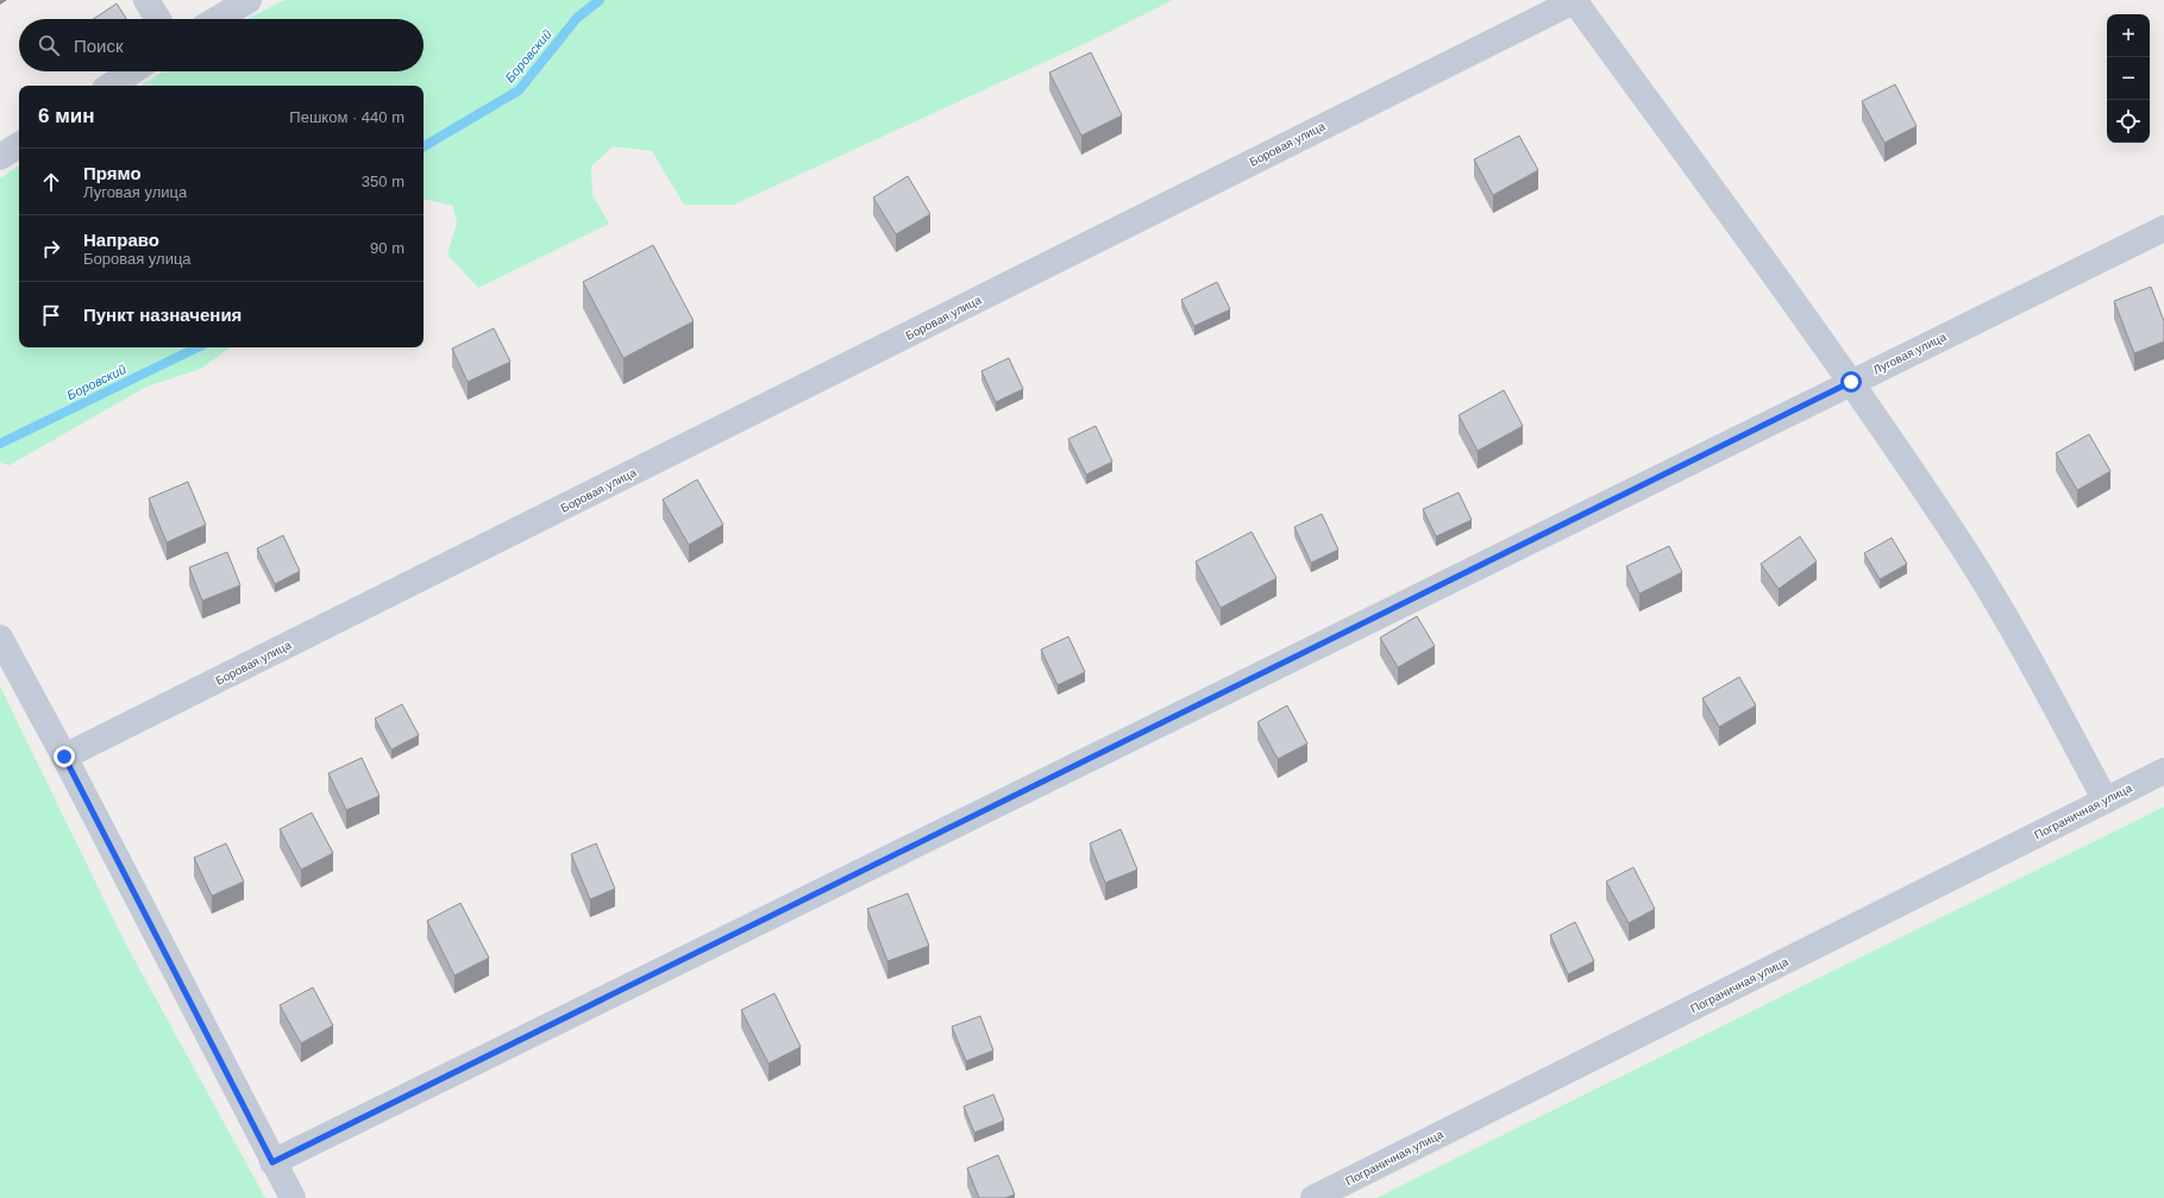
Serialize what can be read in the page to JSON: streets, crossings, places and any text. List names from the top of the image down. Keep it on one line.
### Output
{"streets":{"street":["Боровая улица","Луговая улица","Пограничная улица"]},"water":["Боровский"],"page":{"map_buttons":["+","−"],"search":"Поиск","heading":["6 мин","Пешком · 440 m"],"list":[["Прямо","Луговая улица","350 m"],["Направо","Боровая улица","90 m"],"Пункт назначения"]}}
